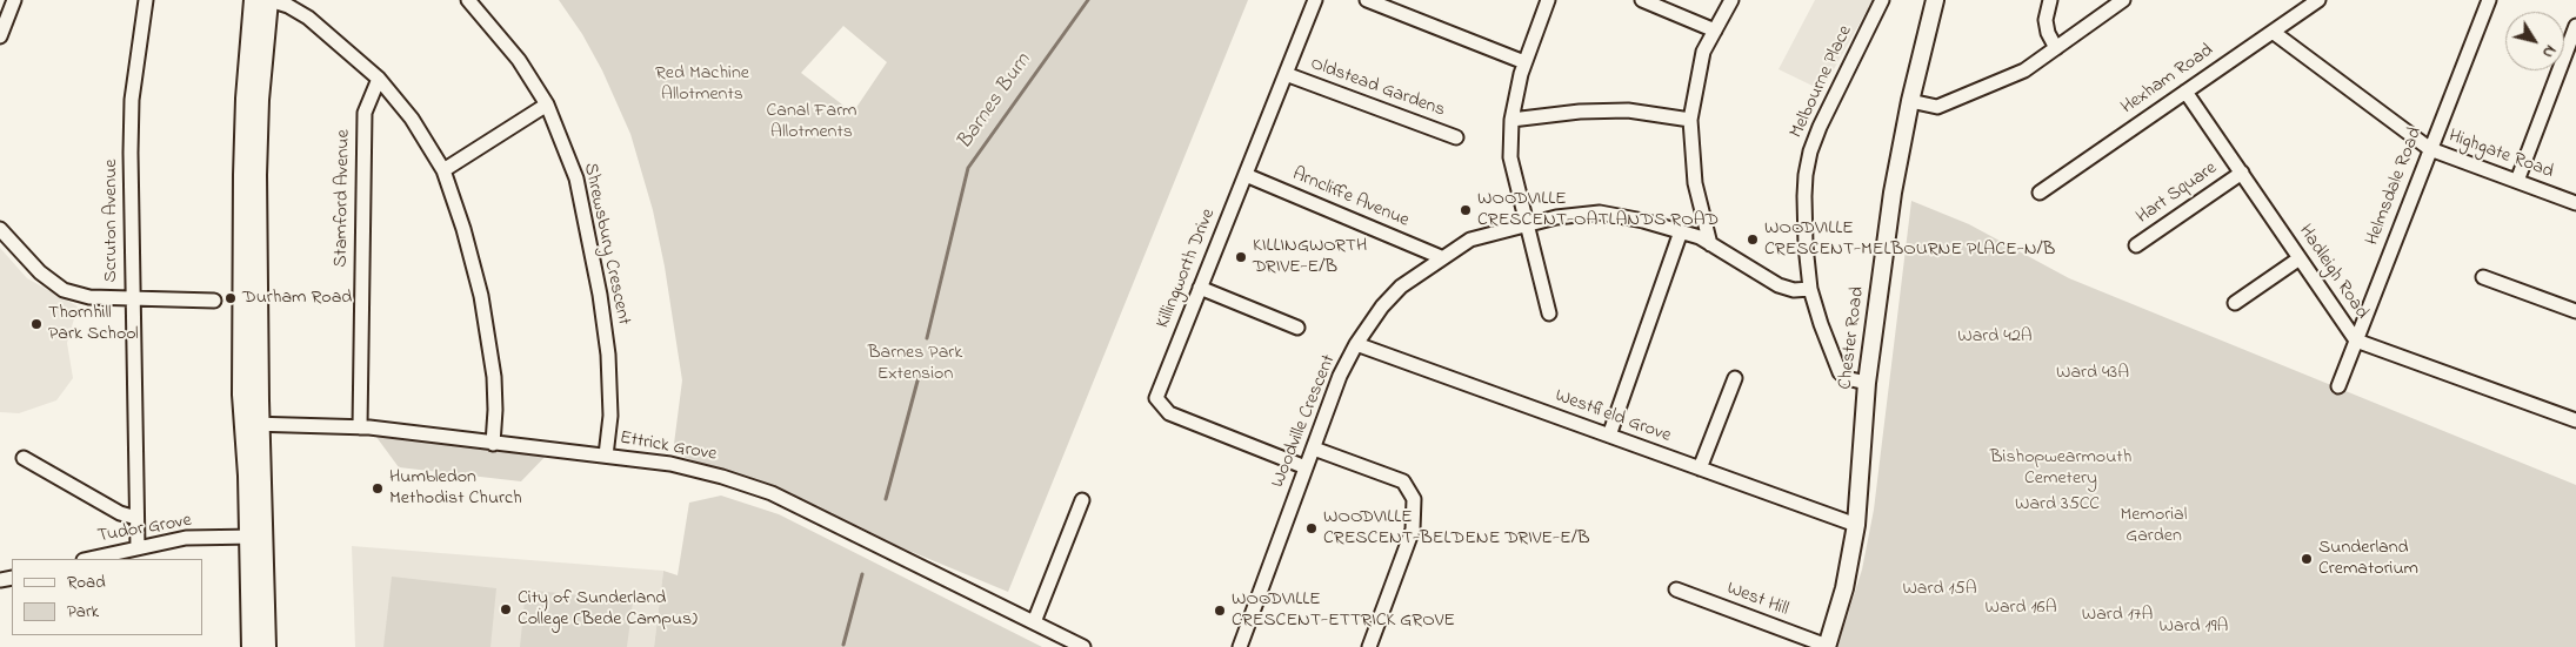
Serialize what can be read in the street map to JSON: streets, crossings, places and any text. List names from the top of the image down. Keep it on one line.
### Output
{"streets":{"main road":["Chester Road"],"street":["Hexham Road","Melbourne Place","Oldstead Gardens","Highgate Road","Helmsdale Road","Hart Square","Stamford Avenue","Arncliffe Avenue","Scruton Avenue","Shrewsbury Crescent","Killingworth Drive","Hadleigh Road","Westfield Grove","Woodville Crescent","Ettrick Grove","Tudor Grove","West Hill"]},"crossings":[["Hexham Road","Highgate Road"],["Hexham Road","Hadleigh Road"],["Melbourne Place","Woodville Crescent"],["Oldstead Gardens","Killingworth Drive"],["Highgate Road","Helmsdale Road"],["Helmsdale Road","Hadleigh Road"],["Hart Square","Hadleigh Road"],["Stamford Avenue","Ettrick Grove"],["Arncliffe Avenue","Killingworth Drive"],["Arncliffe Avenue","Woodville Crescent"],["Scruton Avenue","Tudor Grove"],["Shrewsbury Crescent","Ettrick Grove"],["Killingworth Drive","Woodville Crescent"],["Chester Road","Westfield Grove"],["Chester Road","West Hill"],["Westfield Grove","Woodville Crescent"]],"water":["Barnes Burn"],"parks":["Red Machine Allotments","Canal Farm Allotments","Ward 42A","Barnes Park Extension","Ward 43A","Bishopwearmouth Cemetery","Ward 35CC","Memorial Garden","Ward 15A","Ward 16A","Ward 17A","Ward 19A"],"places":["WOODVILLE CRESCENT-OATLANDS ROAD","WOODVILLE CRESCENT-MELBOURNE PLACE-N/B","KILLINGWORTH DRIVE-E/B","Durham Road","Thornhill Park School","Humbledon Methodist Church","WOODVILLE CRESCENT-BELDENE DRIVE-E/B","Sunderland Crematorium","City of Sunderland College (Bede Campus)","WOODVILLE CRESCENT-ETTRICK GROVE"],"legend":["Road","Park"],"north":"bottom right"}
